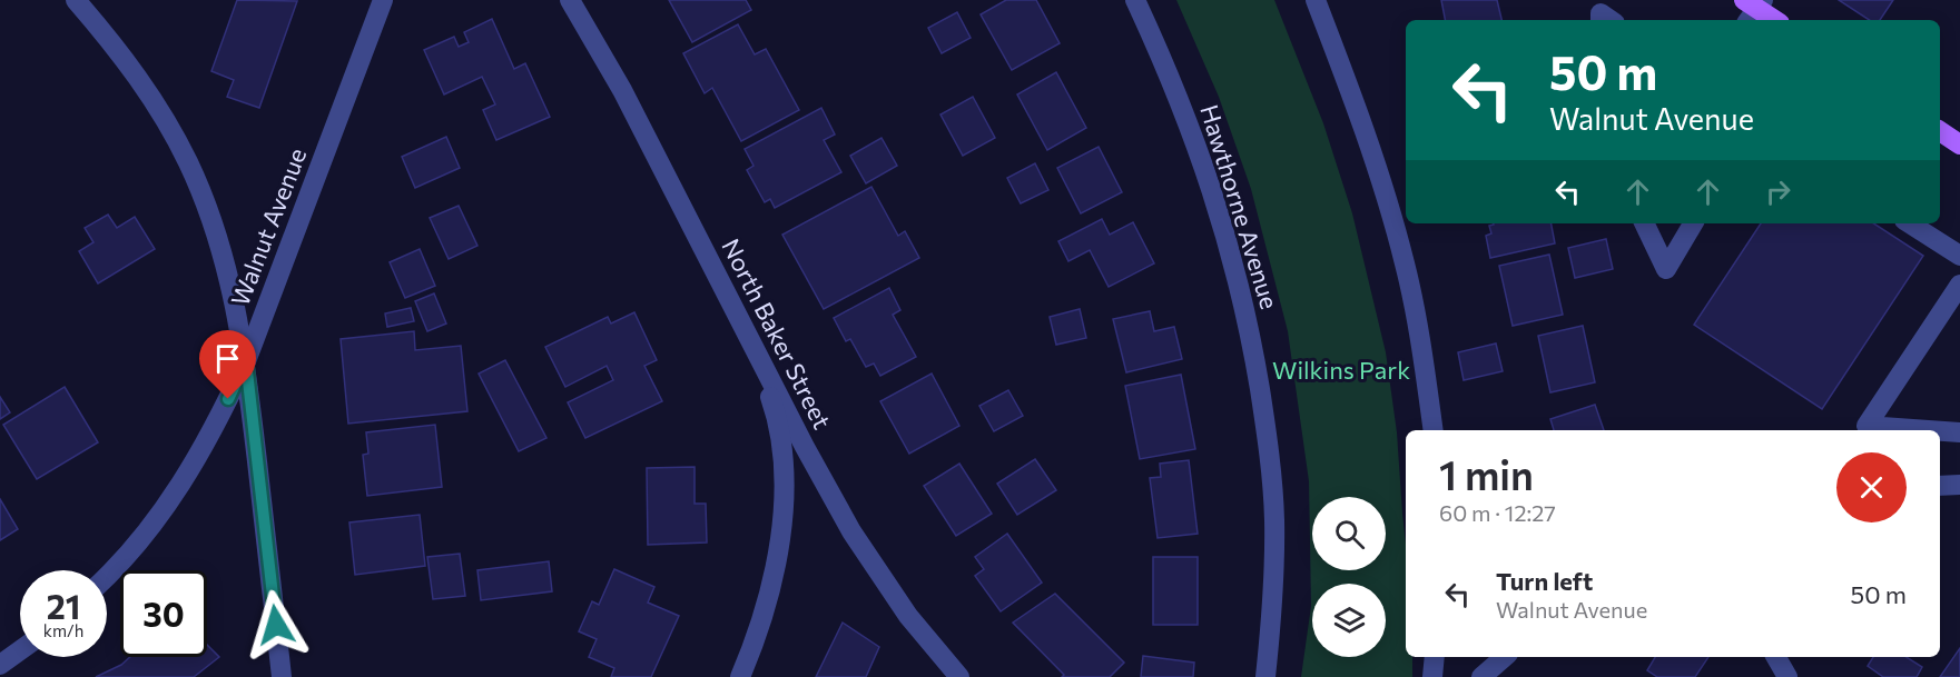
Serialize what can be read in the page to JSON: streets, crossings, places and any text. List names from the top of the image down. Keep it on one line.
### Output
{"streets":{"street":["Hawthorne Avenue","Walnut Avenue","North Baker Street"]},"parks":["Wilkins Park"],"page":{"turn":["50 m","Walnut Avenue"],"heading":["1 min","60 m · 12:27"],"list":[{"name":"Turn left","note":"Walnut Avenue","value":"50 m"}],"speed":"21 km/h","limit":"30"}}
